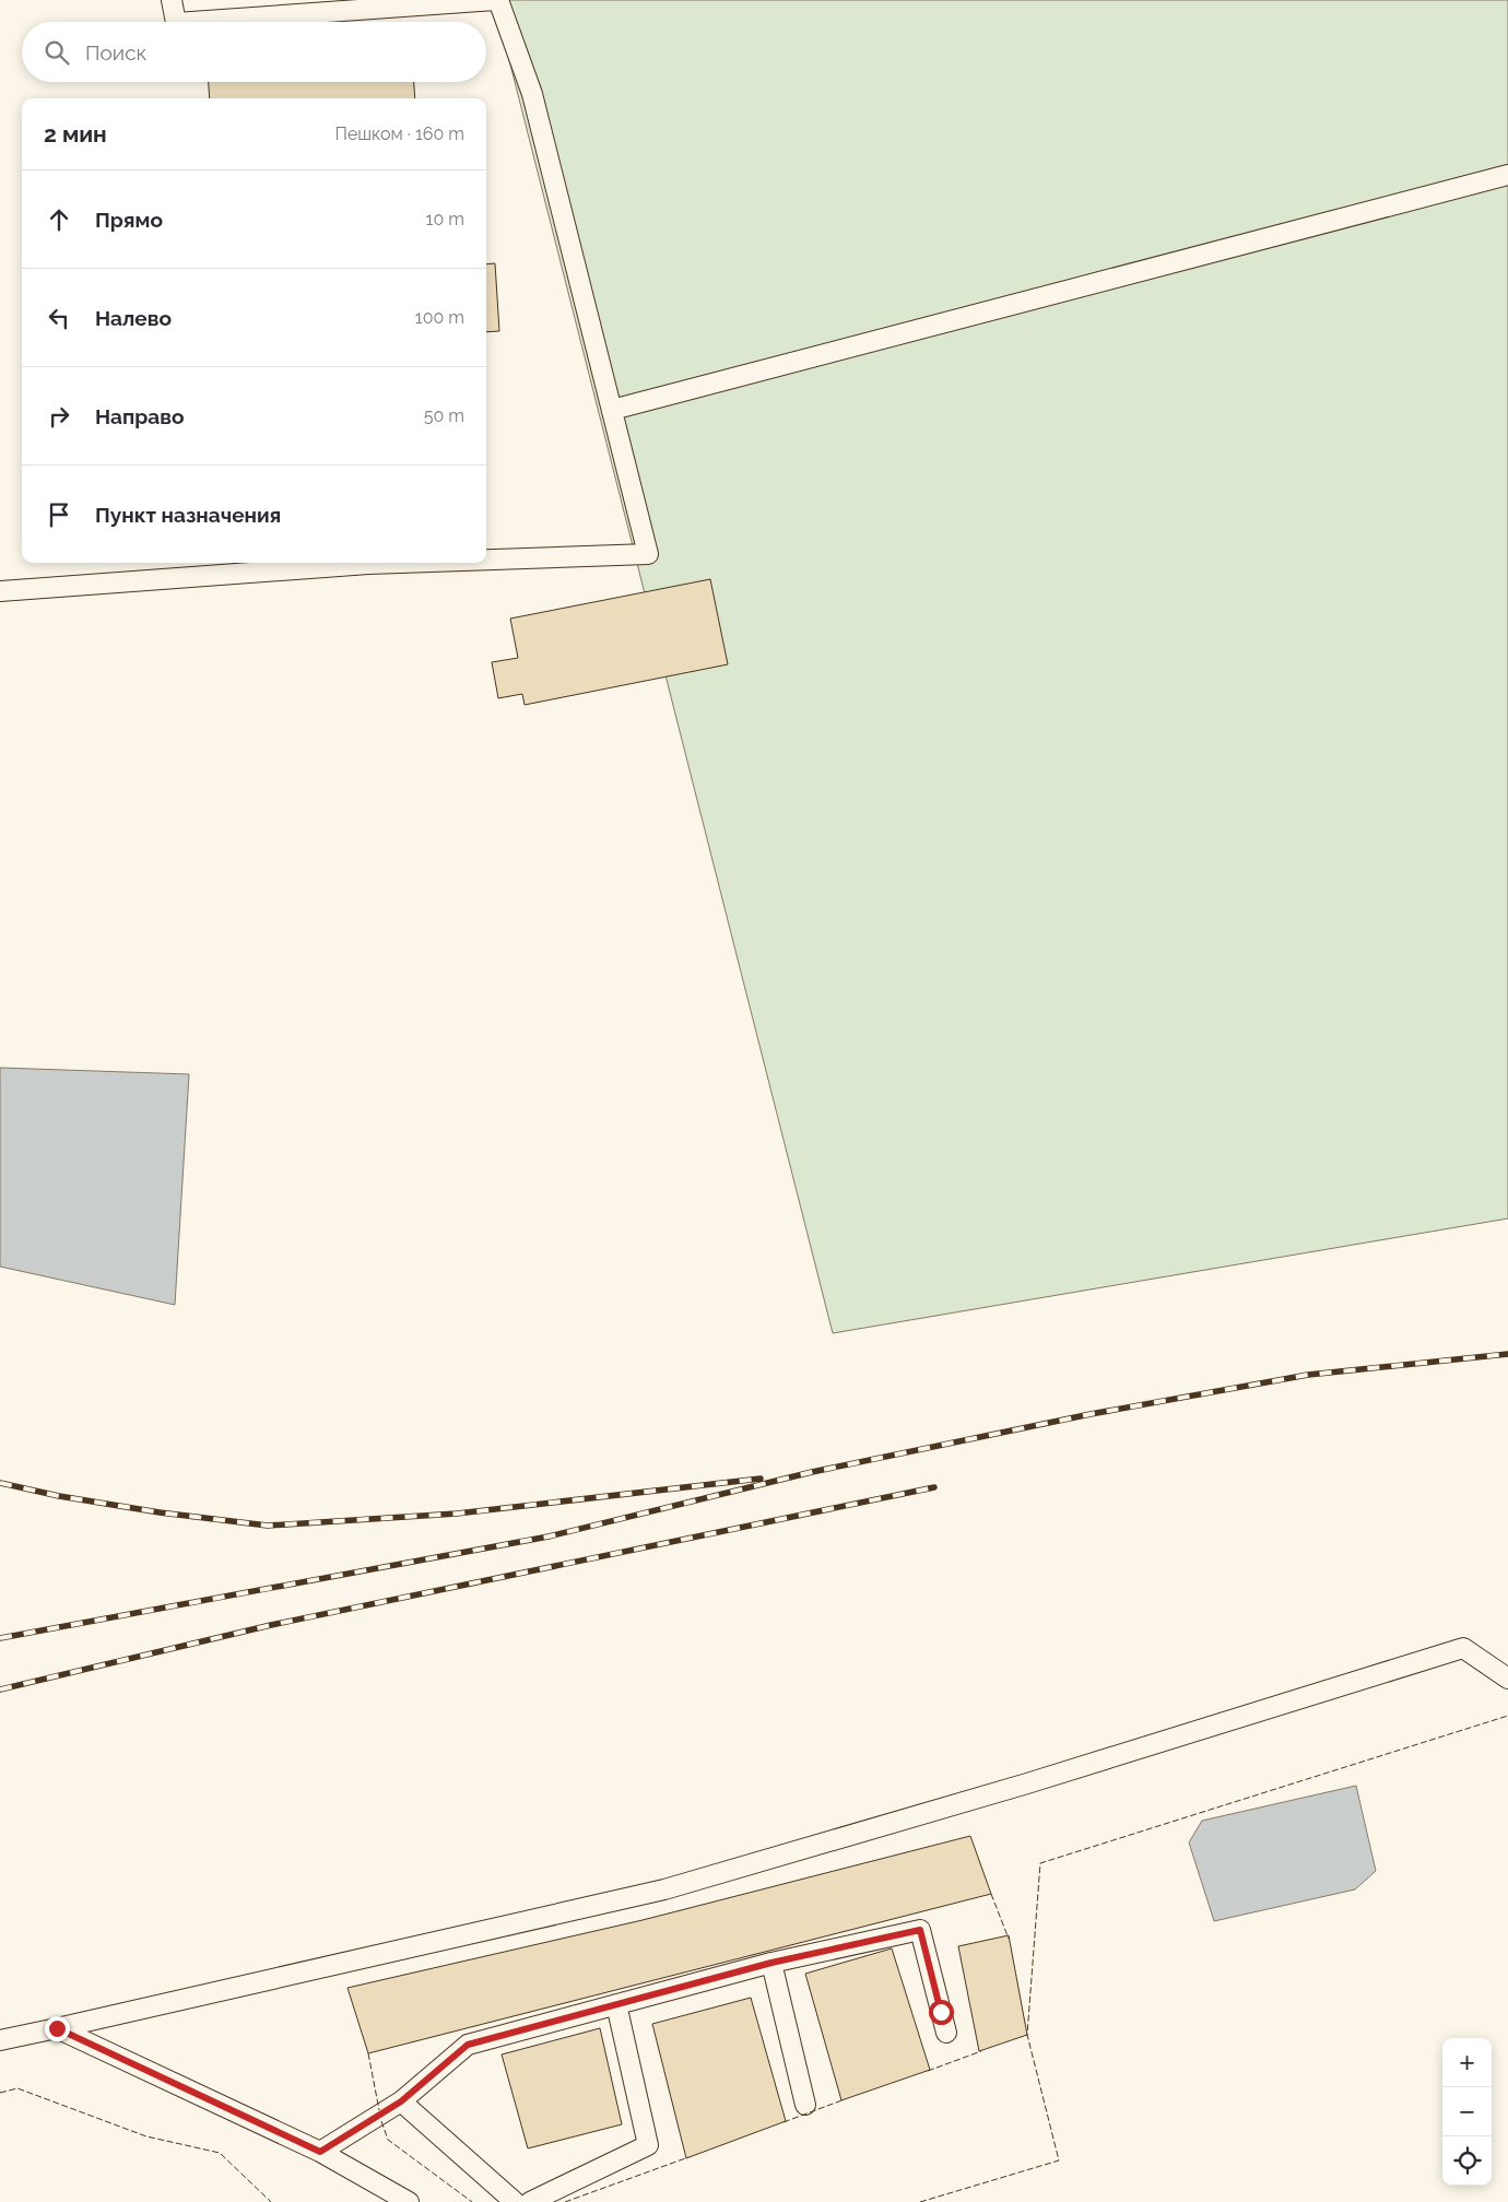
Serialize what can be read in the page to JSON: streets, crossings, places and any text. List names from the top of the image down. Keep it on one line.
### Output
{"page":{"search":"Поиск","heading":["2 мин","Пешком · 160 m"],"list":[["Прямо","10 m"],["Налево","100 m"],["Направо","50 m"],"Пункт назначения"],"map_buttons":["+","−"]}}
